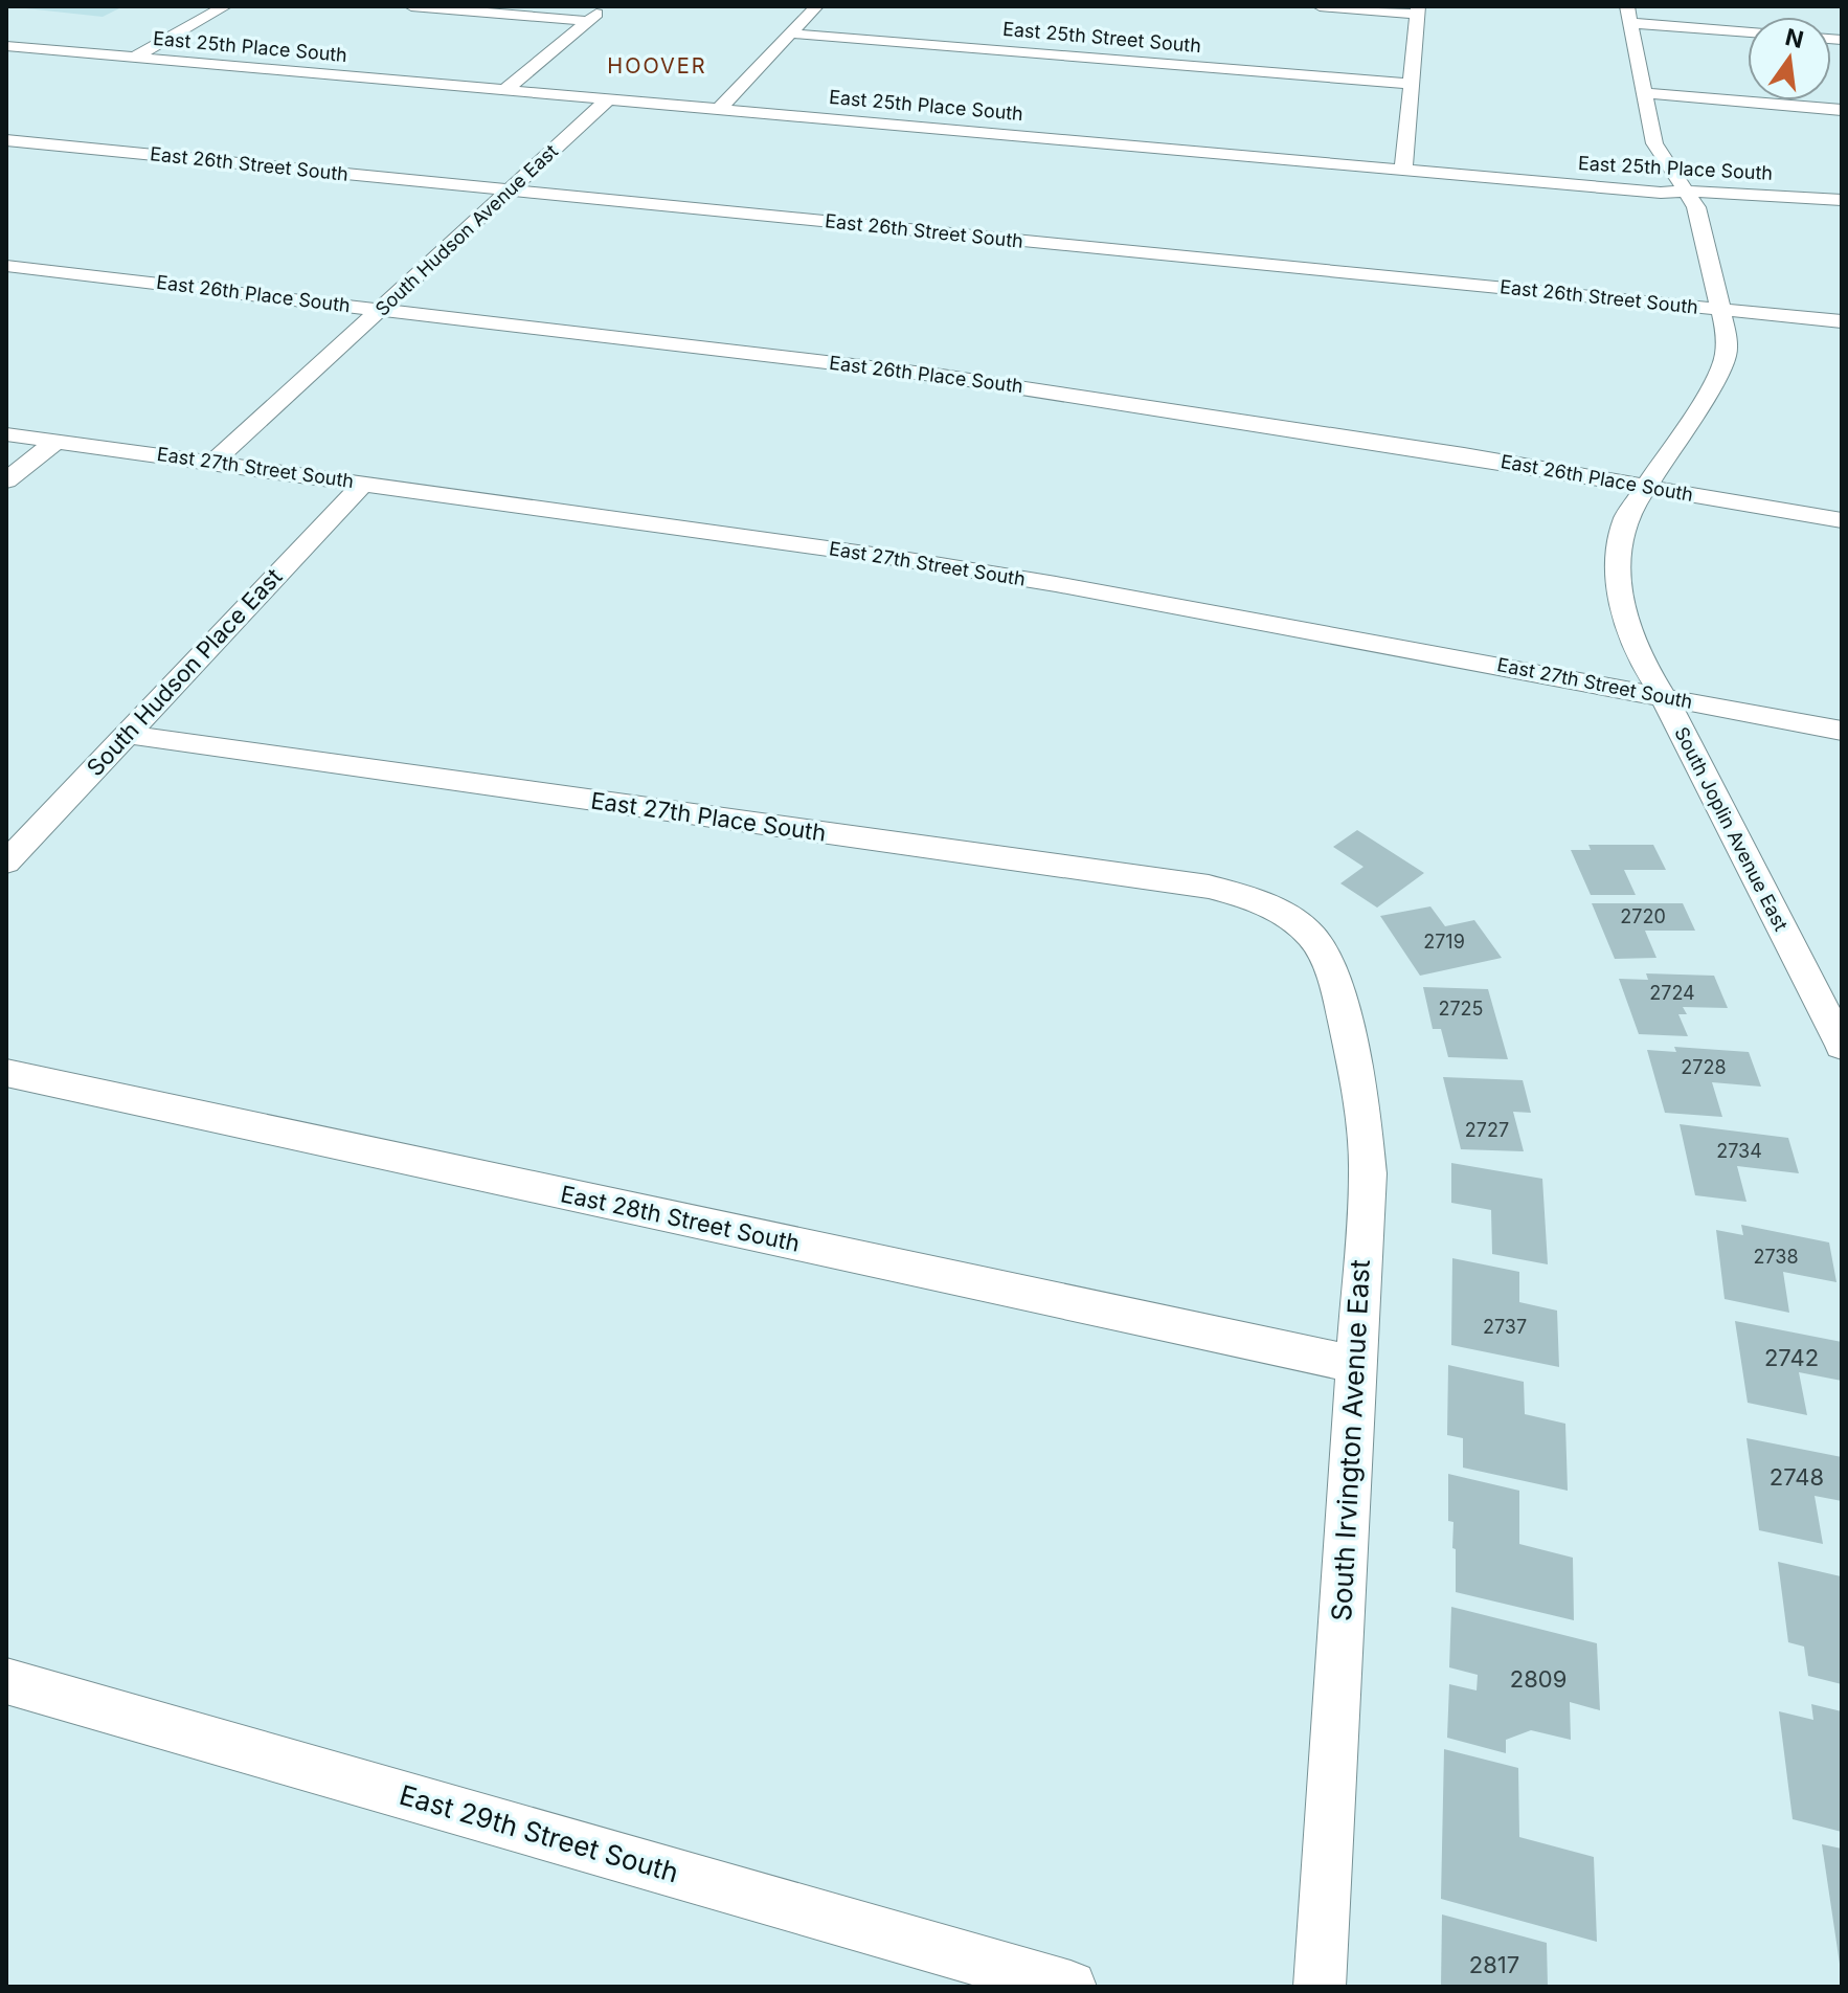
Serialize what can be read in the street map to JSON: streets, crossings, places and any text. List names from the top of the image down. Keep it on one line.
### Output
{"streets":{"street":["East 25th Street South","East 25th Place South","East 26th Street South","South Hudson Avenue East","East 26th Place South","East 27th Street South","South Hudson Place East","East 27th Place South","South Joplin Avenue East","East 28th Street South","South Irvington Avenue East","East 29th Street South"]},"crossings":[["East 25th Place South","South Hudson Avenue East"],["East 25th Place South","South Joplin Avenue East"],["East 26th Street South","South Hudson Avenue East"],["East 26th Street South","South Joplin Avenue East"],["South Hudson Avenue East","East 26th Place South"],["South Hudson Avenue East","East 27th Street South"],["East 26th Place South","South Joplin Avenue East"],["East 27th Street South","South Hudson Place East"],["East 27th Street South","South Joplin Avenue East"],["South Hudson Place East","East 27th Place South"],["East 27th Place South","South Irvington Avenue East"],["East 28th Street South","South Irvington Avenue East"]],"districts":["HOOVER"],"house_numbers":["2720","2719","2724","2725","2728","2727","2734","2738","2737","2742","2748","2809","2817"],"north":"top"}
